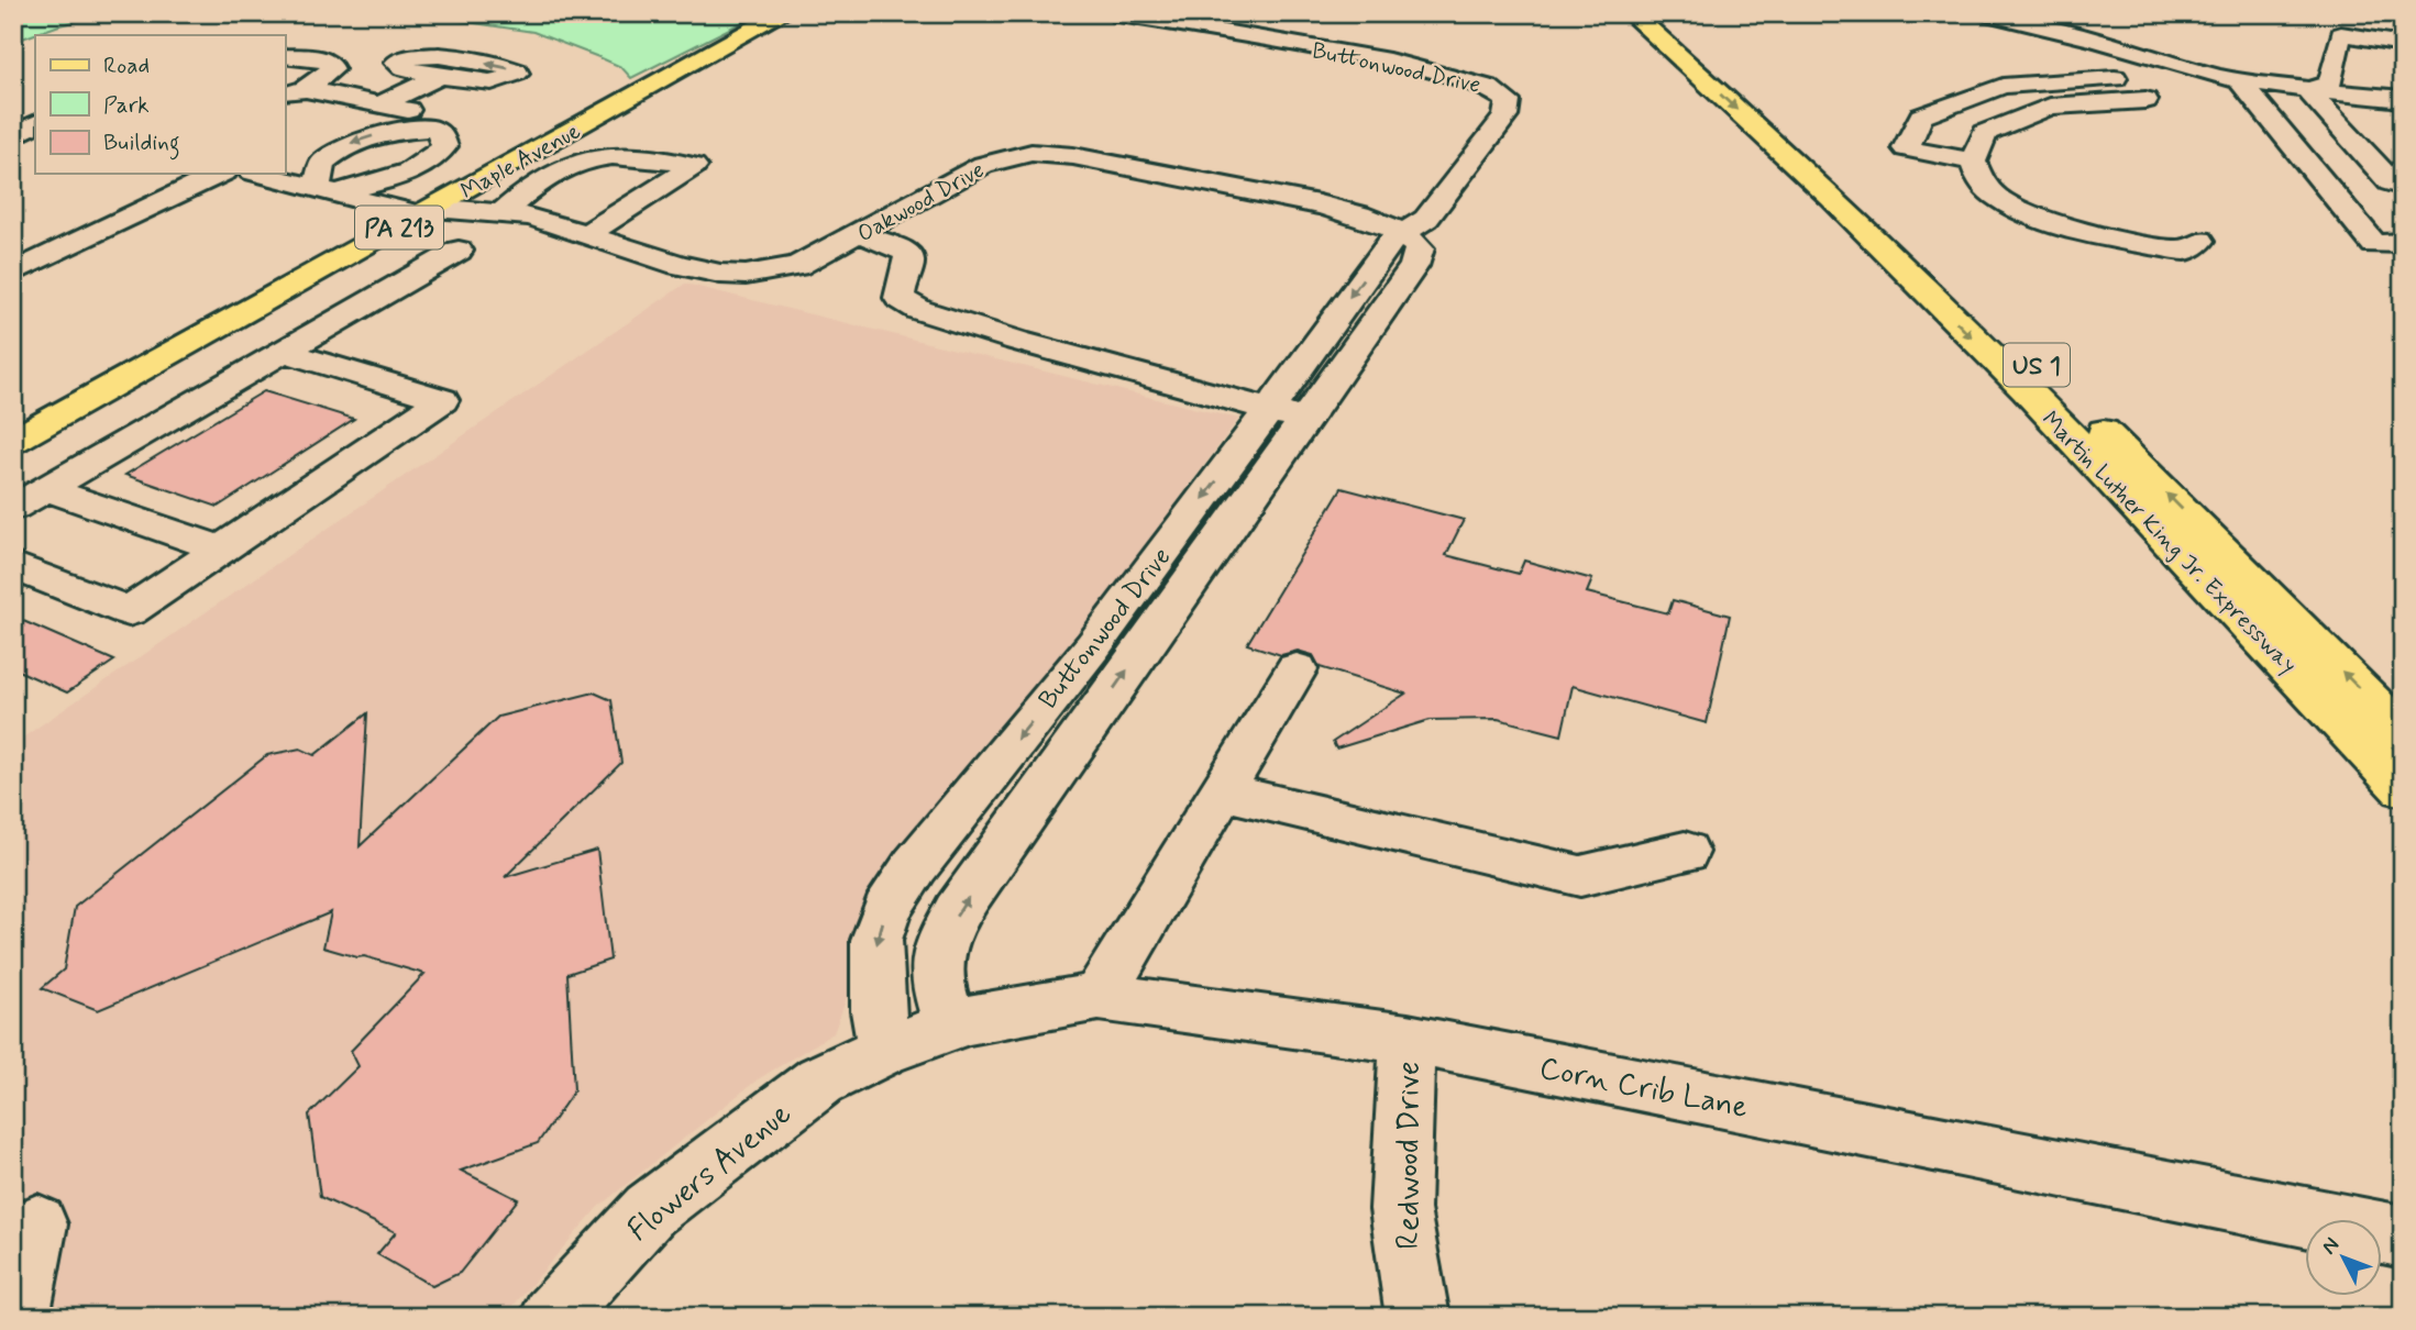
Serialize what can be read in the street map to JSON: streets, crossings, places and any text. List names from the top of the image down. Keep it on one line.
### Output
{"streets":{"main road":["Maple Avenue","PA 213","US 1","Martin Luther King Jr. Expressway"],"street":["Buttonwood Drive","Oakwood Drive","Corn Crib Lane","Redwood Drive","Flowers Avenue"]},"crossings":[["Buttonwood Drive","Oakwood Drive"],["Buttonwood Drive","Corn Crib Lane"],["Buttonwood Drive","Flowers Avenue"],["Maple Avenue","Oakwood Drive"],["Corn Crib Lane","Redwood Drive"],["Corn Crib Lane","Flowers Avenue"]],"legend":["Road","Park","Building"],"north":"top left"}
